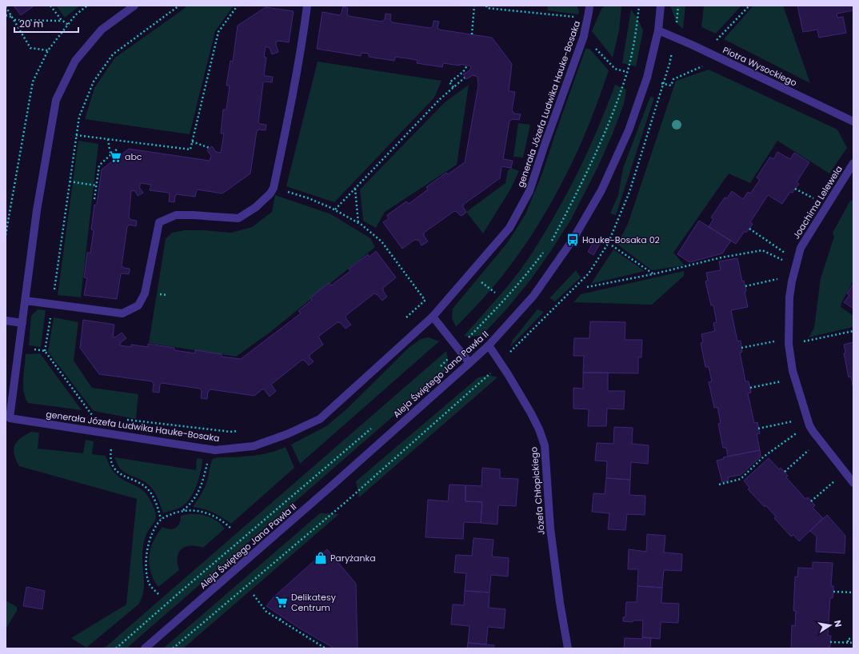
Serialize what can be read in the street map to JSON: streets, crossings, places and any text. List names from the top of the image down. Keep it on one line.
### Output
{"streets":{"street":["Piotra Wysockiego","generała Józefa Ludwika Hauke-Bosaka","Joachima Lelewela","Aleja Świętego Jana Pawła II","Józefa Chłopickiego"]},"crossings":[["Piotra Wysockiego","Aleja Świętego Jana Pawła II"],["Aleja Świętego Jana Pawła II","Józefa Chłopickiego"]],"places":{"supermarket":["abc","Delikatesy Centrum"],"bus stop":["Hauke-Bosaka 02"],"shop":["Paryżanka"]},"scale_bar":"20 m","north":"right"}
